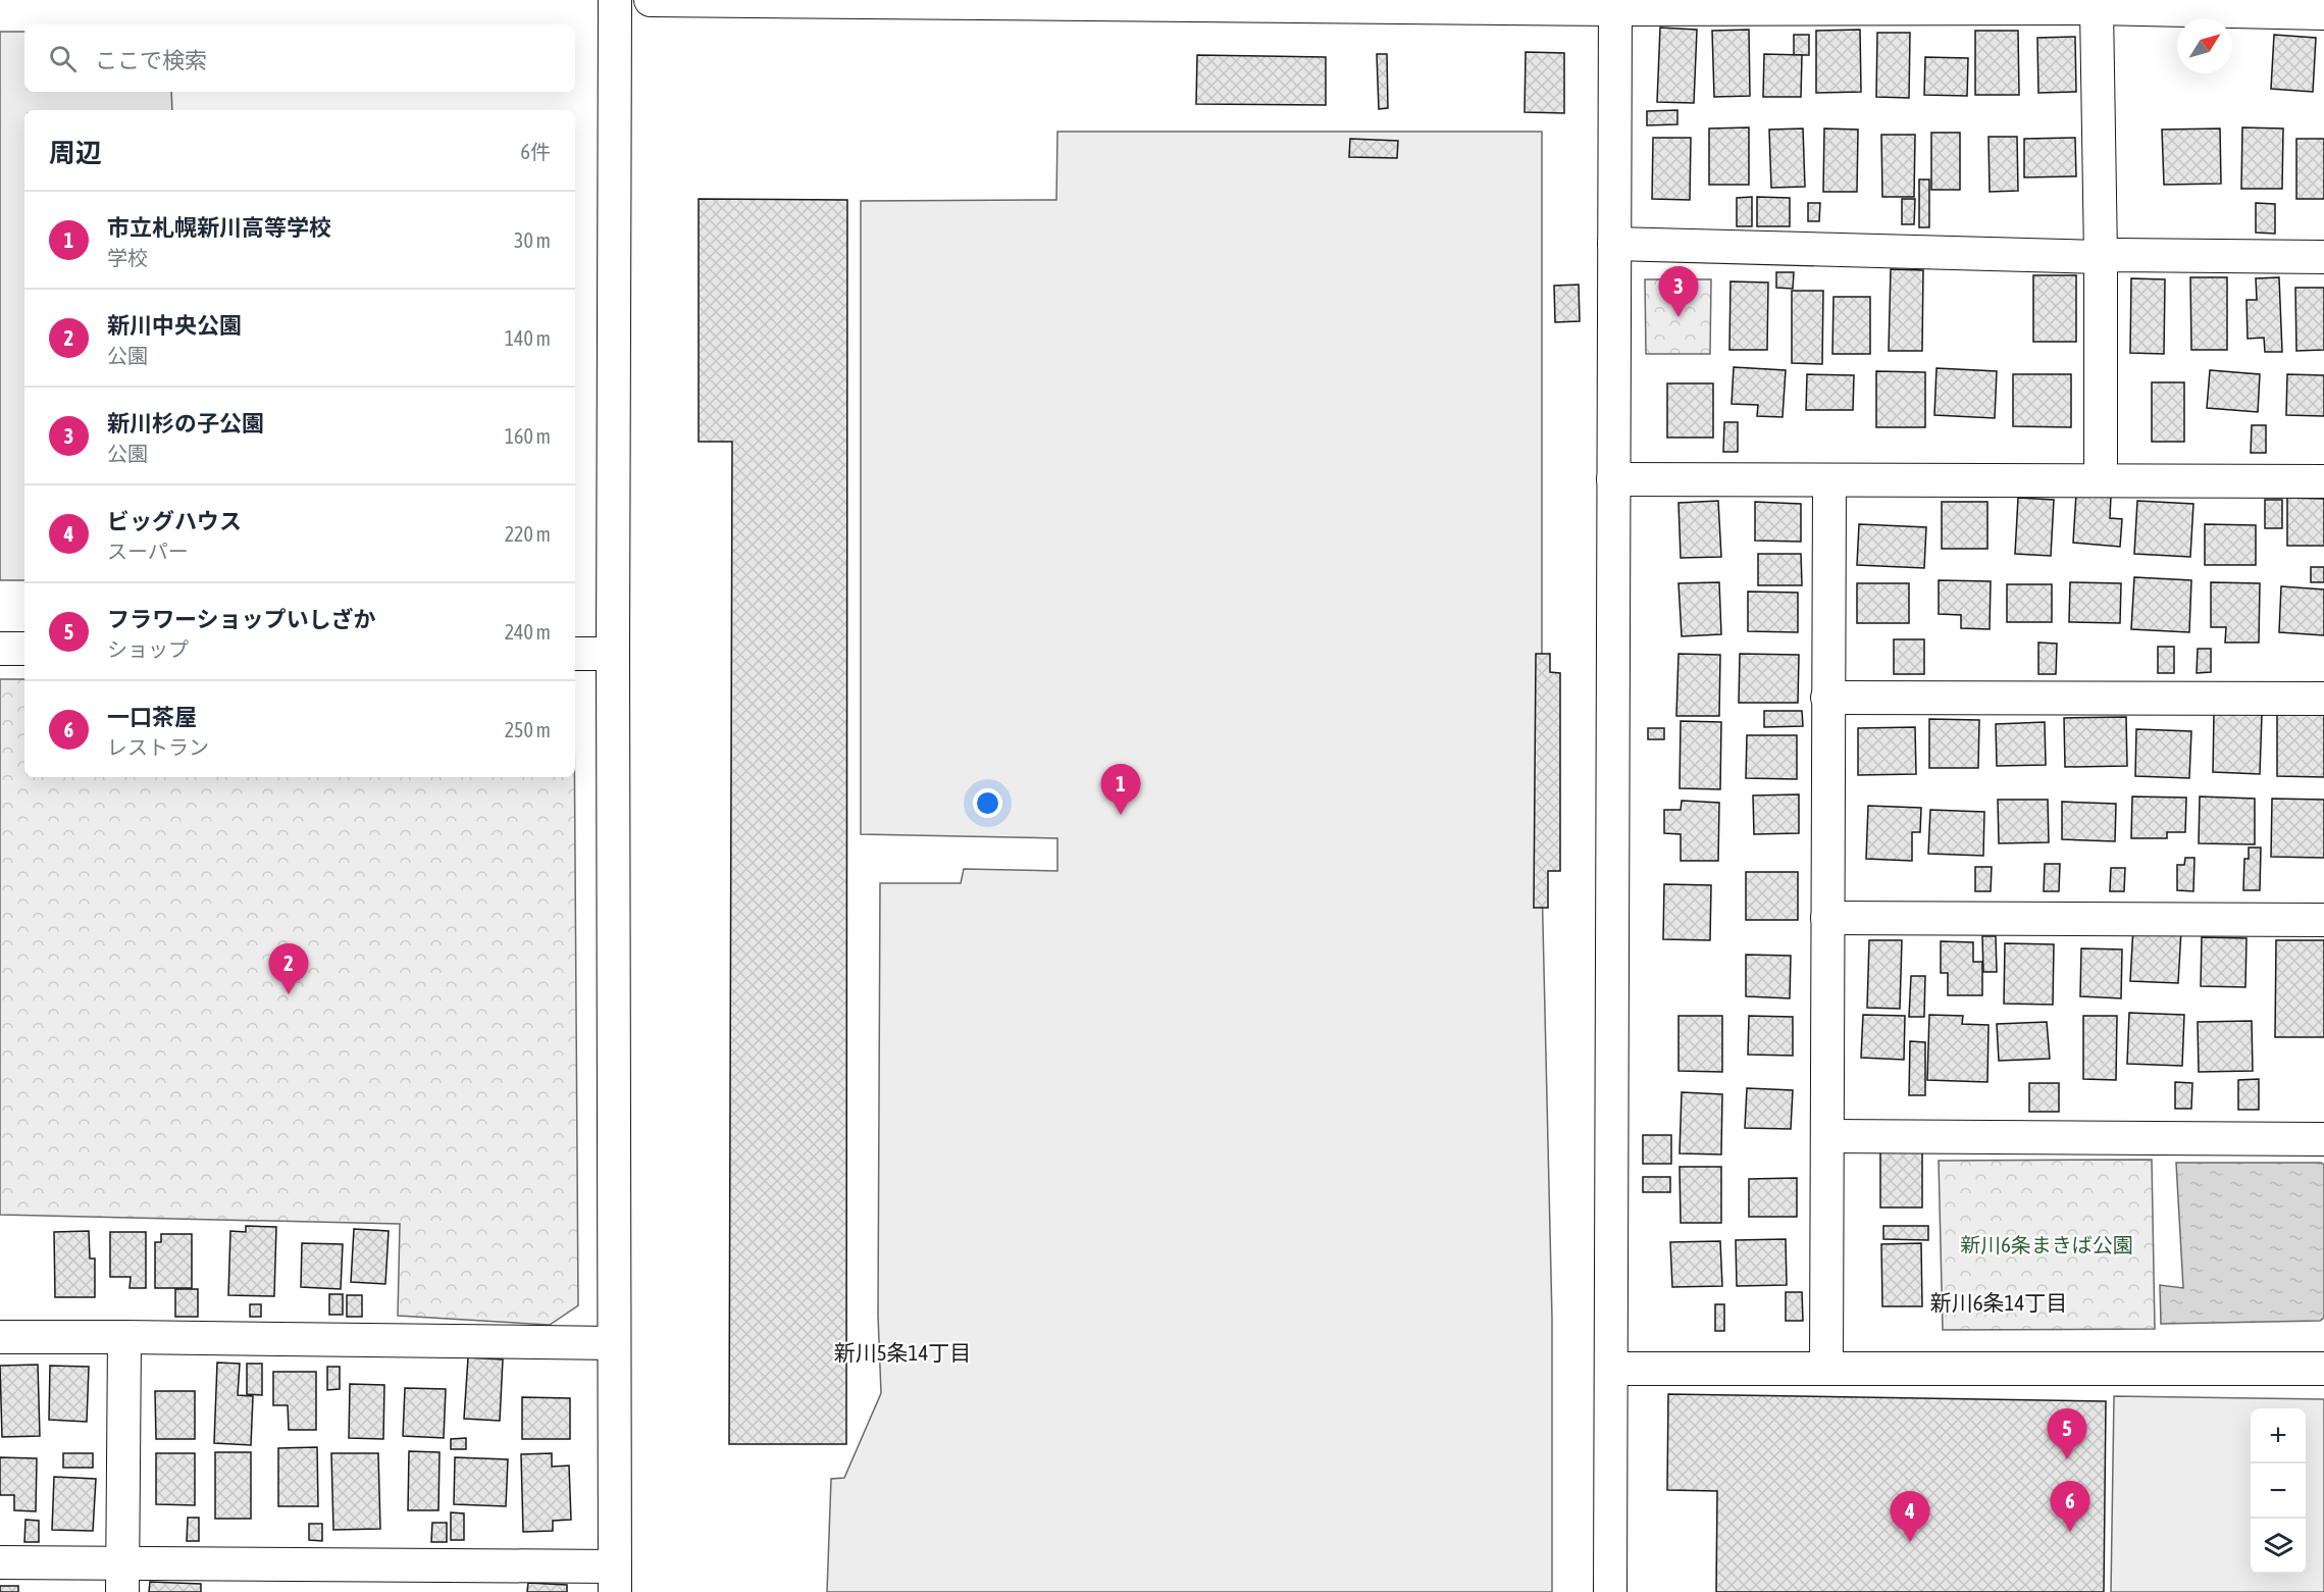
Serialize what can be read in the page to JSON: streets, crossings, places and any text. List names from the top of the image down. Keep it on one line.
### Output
{"districts":["新川6条14丁目","新川5条14丁目"],"parks":["新川6条まきば公園"],"north":"top right","page":{"search":"ここで検索","heading":["周辺","6件"],"list":[{"mark":"1","name":"市立札幌新川高等学校","note":"学校","value":"30 m"},{"mark":"2","name":"新川中央公園","note":"公園","value":"140 m"},{"mark":"3","name":"新川杉の子公園","note":"公園","value":"160 m"},{"mark":"4","name":"ビッグハウス","note":"スーパー","value":"220 m"},{"mark":"5","name":"フラワーショップいしざか","note":"ショップ","value":"240 m"},{"mark":"6","name":"一口茶屋","note":"レストラン","value":"250 m"}],"pins":["3","1","2","5","6","4"],"map_buttons":["+","−"]}}
